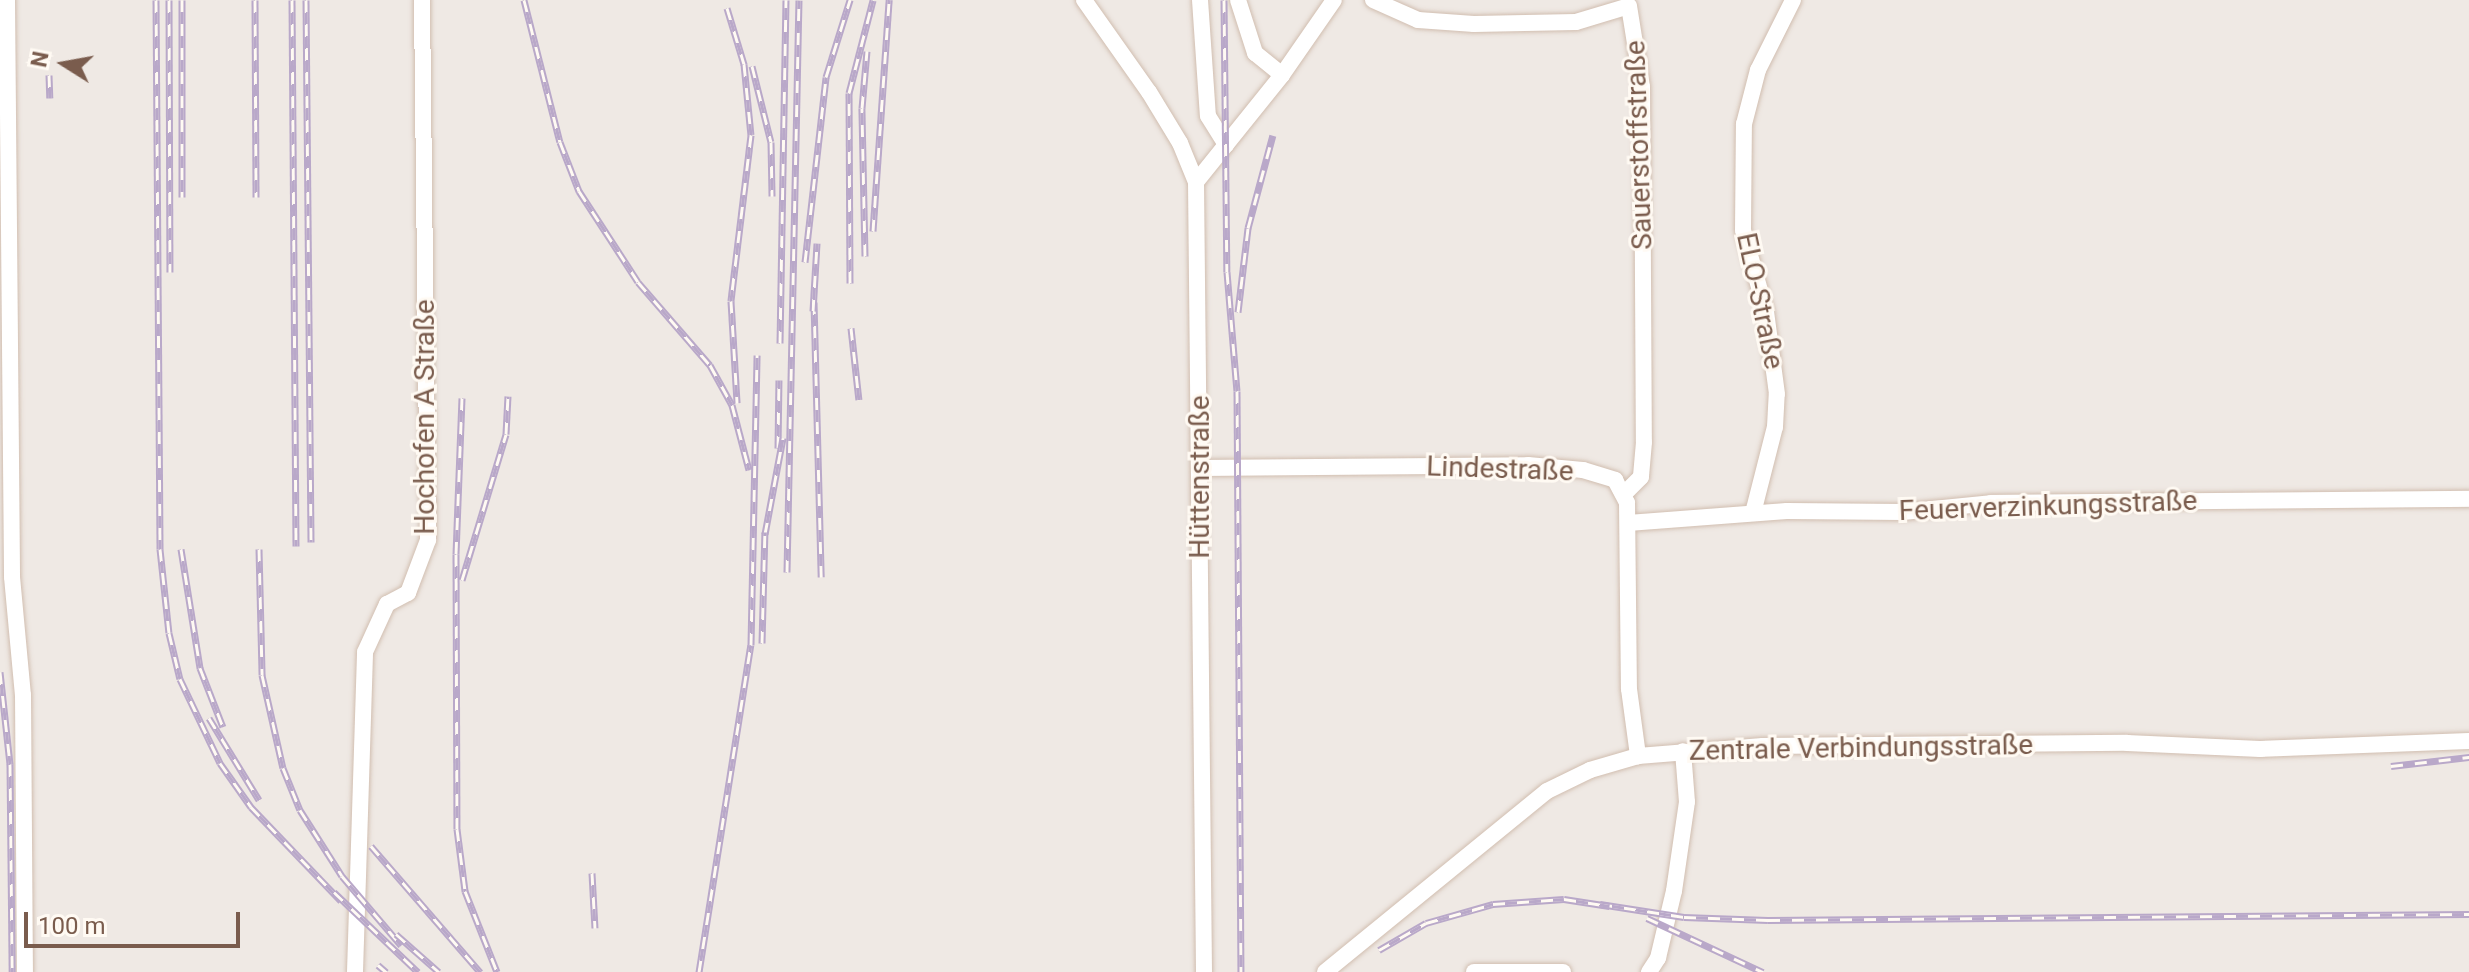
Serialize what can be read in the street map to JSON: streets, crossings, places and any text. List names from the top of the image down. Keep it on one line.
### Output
{"streets":{"street":["Sauerstoffstraße","ELO-Straße","Hochofen A Straße","Lindestraße","Hüttenstraße","Feuerverzinkungsstraße","Zentrale Verbindungsstraße"]},"crossings":[["Sauerstoffstraße","Lindestraße"],["ELO-Straße","Feuerverzinkungsstraße"],["Lindestraße","Hüttenstraße"]],"scale_bar":"100 m","north":"left"}
